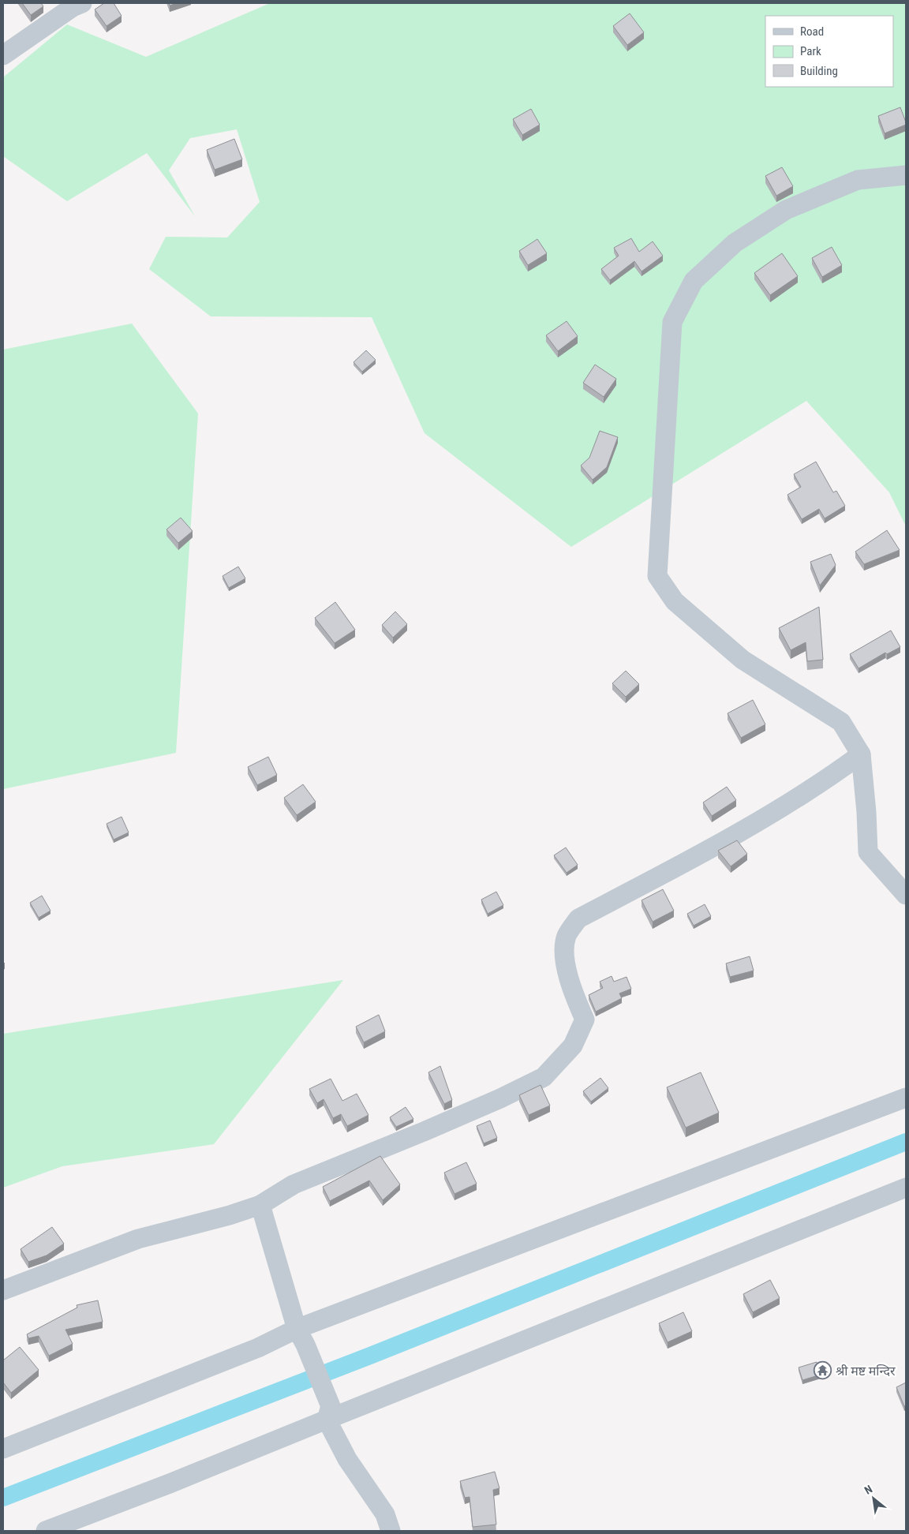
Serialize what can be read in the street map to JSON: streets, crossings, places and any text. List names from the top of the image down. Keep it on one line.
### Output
{"places":{"temple":["श्री मष्ट मन्दिर"]},"legend":["Road","Park","Building"],"north":"top left"}
